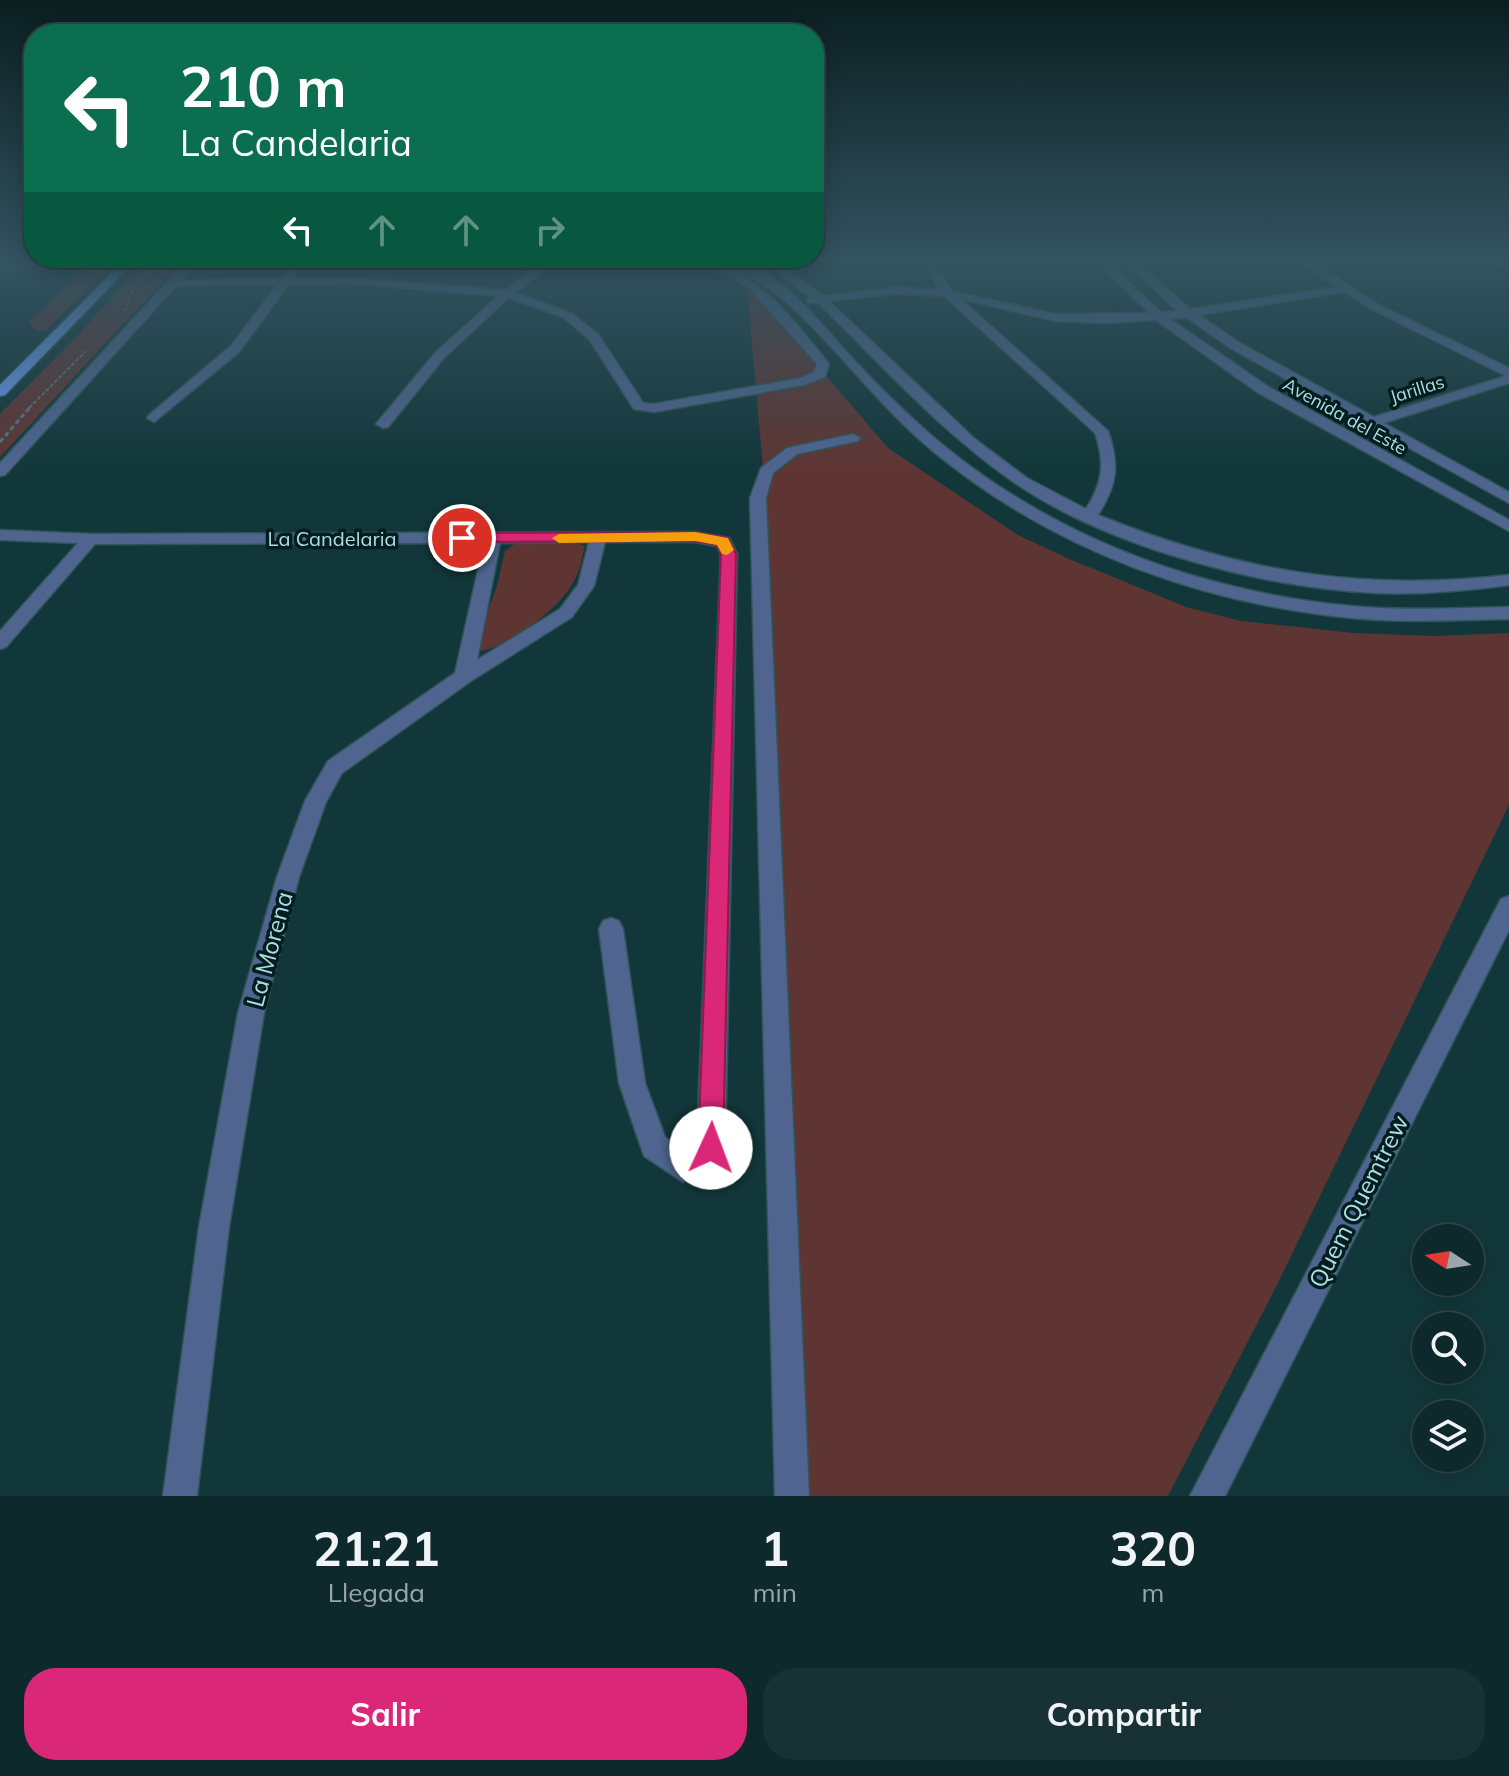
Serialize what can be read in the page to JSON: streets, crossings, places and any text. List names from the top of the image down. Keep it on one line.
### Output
{"streets":{"street":["Jarillas","Avenida del Este","La Candelaria","La Morena","Quem Quemtrew"]},"crossings":[["Jarillas","Avenida del Este"],["La Candelaria","La Morena"]],"north":"left","page":{"turn":["210 m","La Candelaria"],"eta":["21:21","Llegada","1","min","320","m"],"buttons":["Salir","Compartir"]}}
